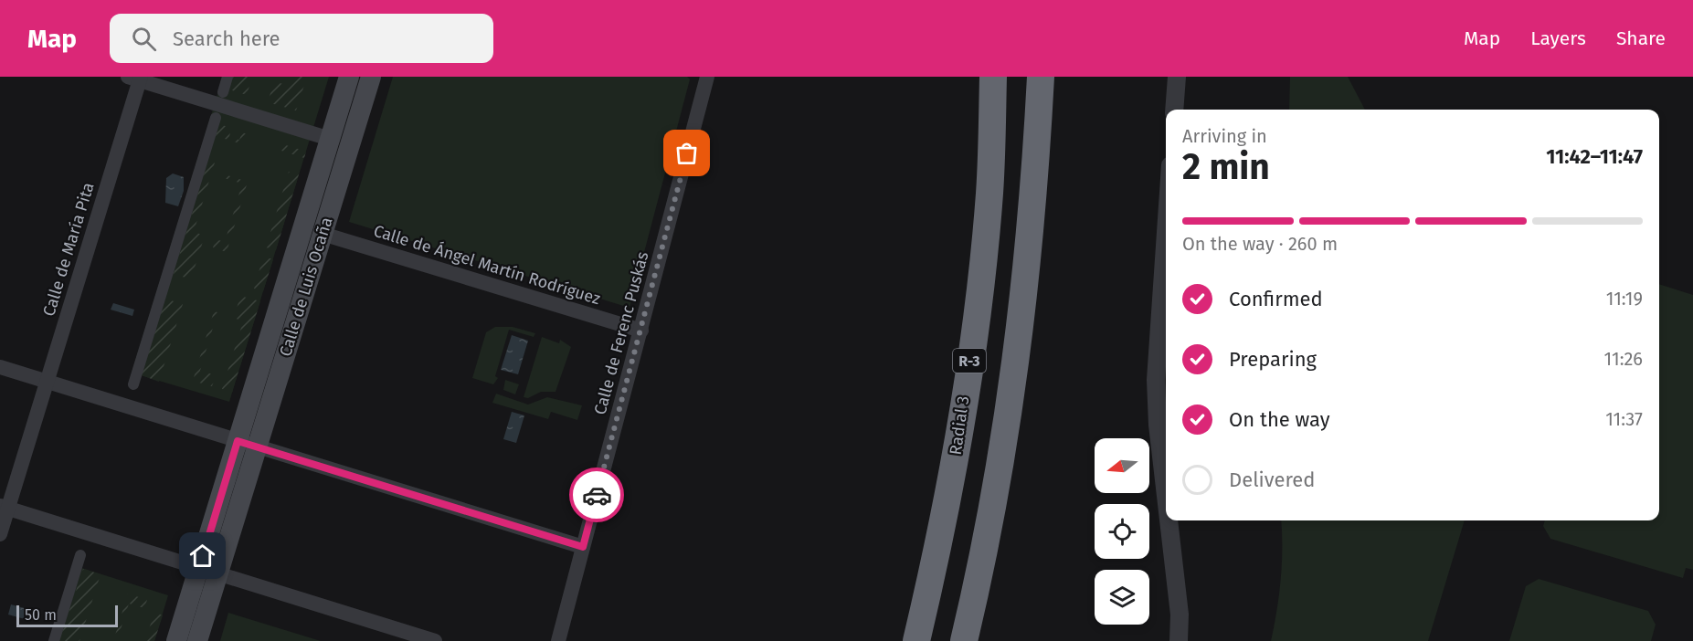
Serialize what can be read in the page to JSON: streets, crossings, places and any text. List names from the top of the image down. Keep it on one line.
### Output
{"streets":{"highway":["R-3","Radial 3"],"main road":["Calle de Luis Ocaña"],"street":["Calle de María Pita","Calle de Ángel Martín Rodríguez","Calle de Ferenc Puskás"]},"crossings":[["Calle de Ángel Martín Rodríguez","Calle de Luis Ocaña"],["Calle de Ángel Martín Rodríguez","Calle de Ferenc Puskás"]],"scale_bar":"50 m","north":"left","page":{"header":"Map","search":"Search here","nav":["Map","Layers","Share"],"heading":["2 min","Arriving in","11:42–11:47"],"bar":"On the way · 260 m","list":[["Confirmed","11:19"],["Preparing","11:26"],["On the way","11:37"],"Delivered"],"scale":"50 m"}}
